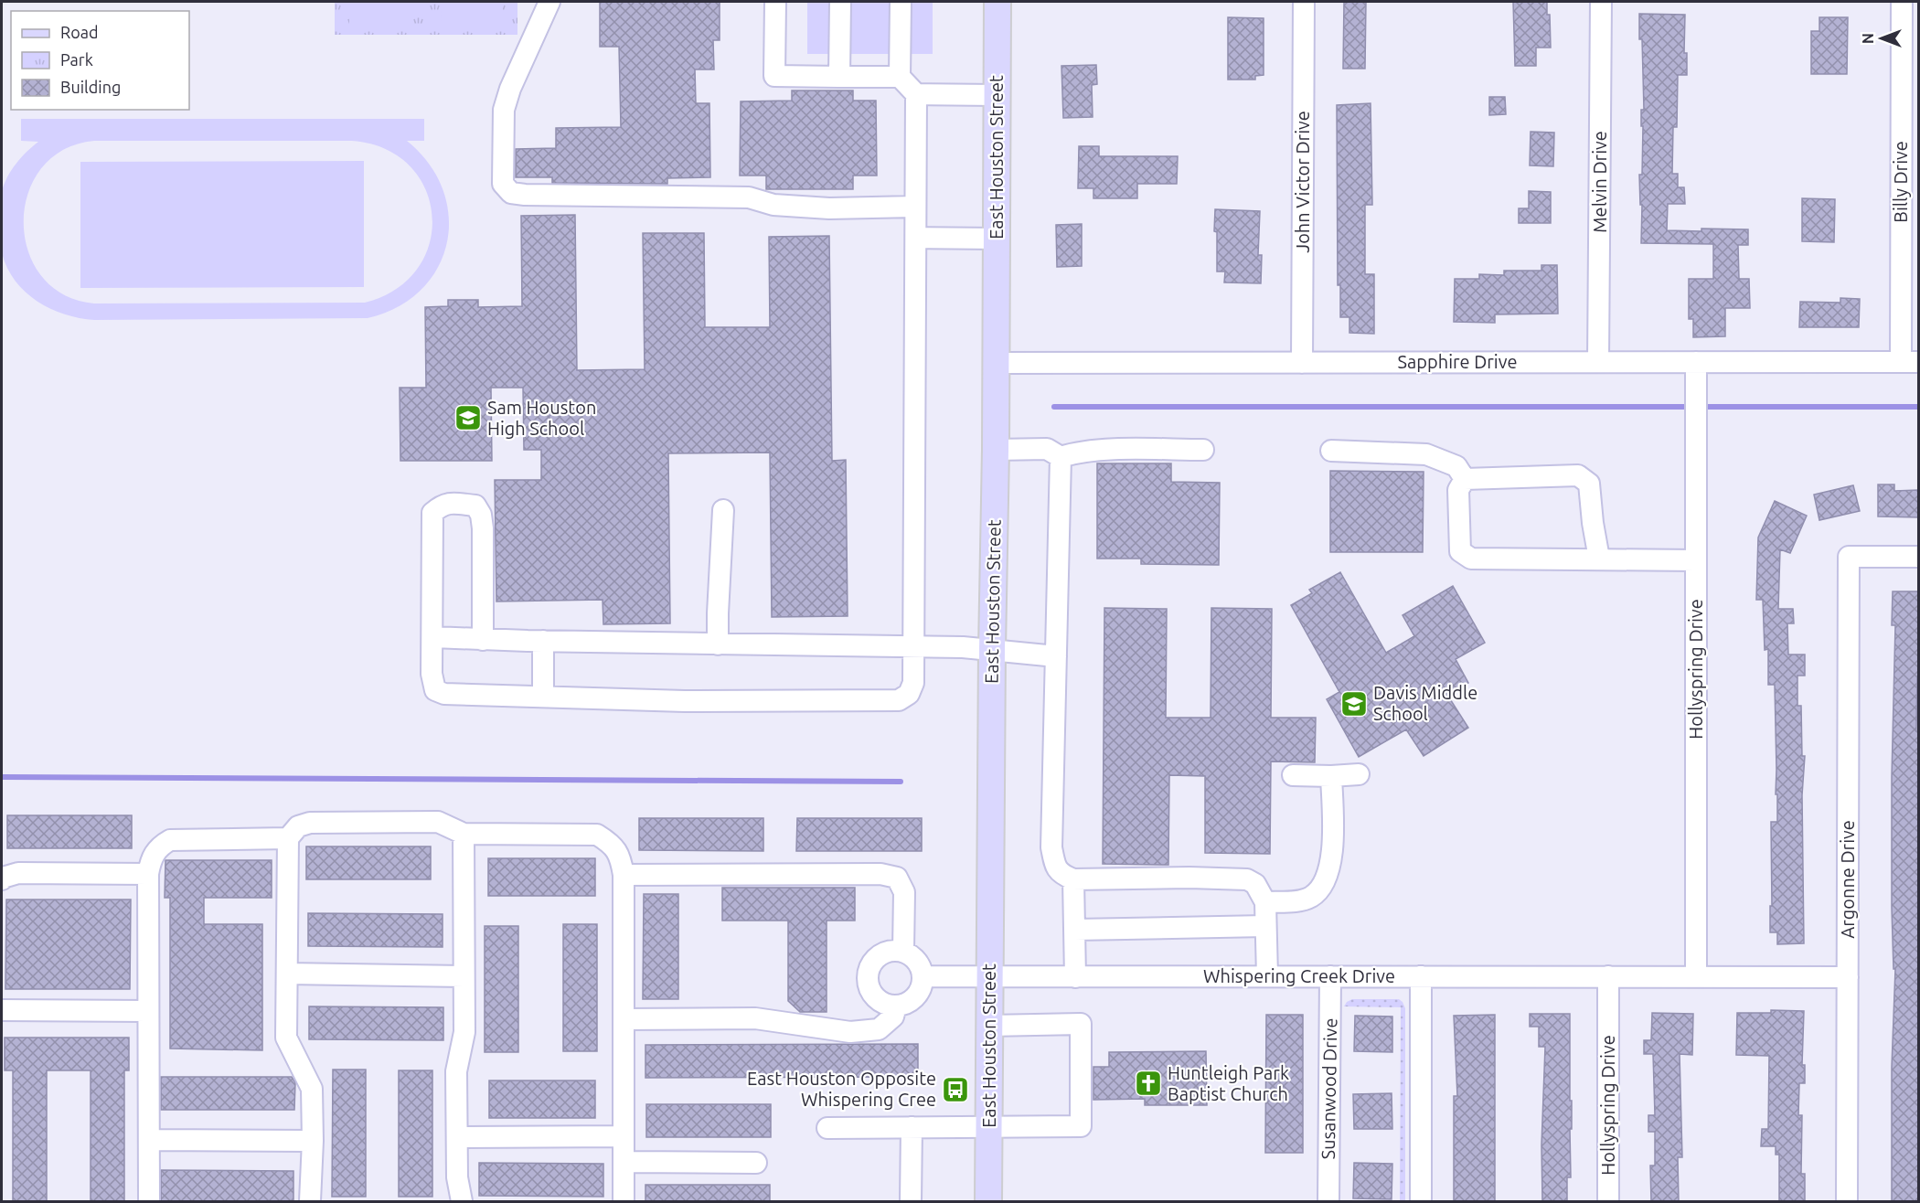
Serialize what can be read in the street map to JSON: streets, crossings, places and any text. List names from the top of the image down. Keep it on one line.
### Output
{"streets":{"main road":["East Houston Street"],"street":["John Victor Drive","Melvin Drive","Billy Drive","Sapphire Drive","Hollyspring Drive","Argonne Drive","Whispering Creek Drive","Susanwood Drive"]},"crossings":[["East Houston Street","Sapphire Drive"],["East Houston Street","Whispering Creek Drive"],["John Victor Drive","Sapphire Drive"],["Melvin Drive","Sapphire Drive"],["Billy Drive","Sapphire Drive"],["Sapphire Drive","Hollyspring Drive"],["Hollyspring Drive","Whispering Creek Drive"],["Whispering Creek Drive","Susanwood Drive"]],"places":{"school or university":["Sam Houston High School","Davis Middle School"],"church":["Huntleigh Park Baptist Church"],"bus stop":["East Houston Opposite Whispering Cree"]},"legend":["Road","Park","Building"],"north":"left"}
